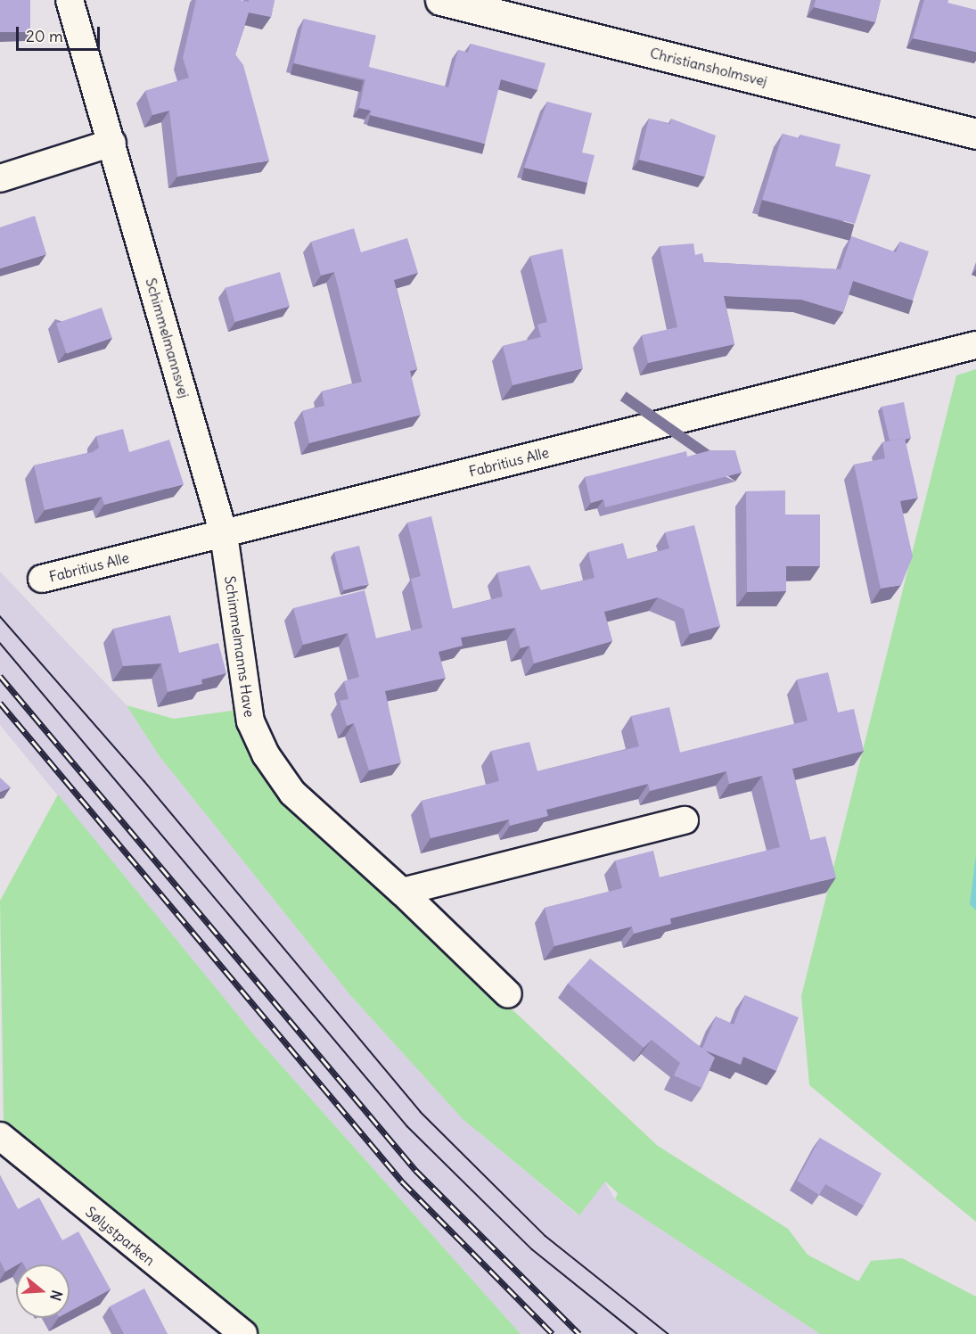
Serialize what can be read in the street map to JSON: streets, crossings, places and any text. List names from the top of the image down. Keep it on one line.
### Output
{"streets":{"street":["Christiansholmsvej","Schimmelmannsvej","Fabritius Alle","Schimmelmanns Have","Sølystparken"]},"crossings":[["Schimmelmannsvej","Fabritius Alle"],["Schimmelmannsvej","Schimmelmanns Have"],["Fabritius Alle","Schimmelmanns Have"]],"scale_bar":"20 m","north":"right"}
